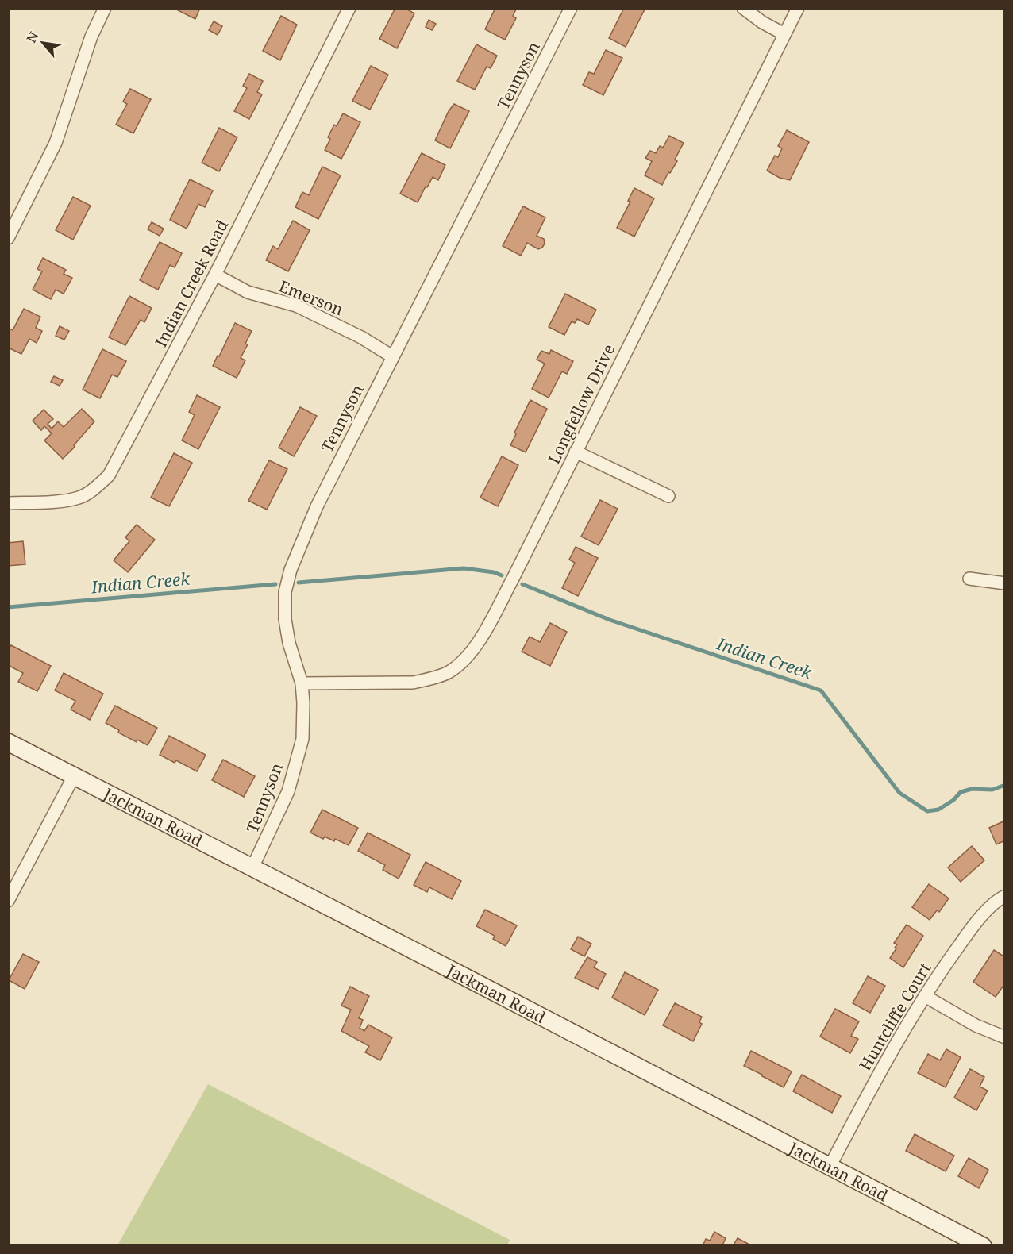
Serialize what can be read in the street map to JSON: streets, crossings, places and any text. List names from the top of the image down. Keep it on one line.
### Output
{"streets":{"street":["Tennyson","Indian Creek Road","Emerson","Longfellow Drive","Jackman Road","Huntcliffe Court"]},"crossings":[["Tennyson","Emerson"],["Tennyson","Longfellow Drive"],["Tennyson","Jackman Road"],["Indian Creek Road","Emerson"],["Jackman Road","Huntcliffe Court"]],"water":["Indian Creek"],"north":"top left"}
